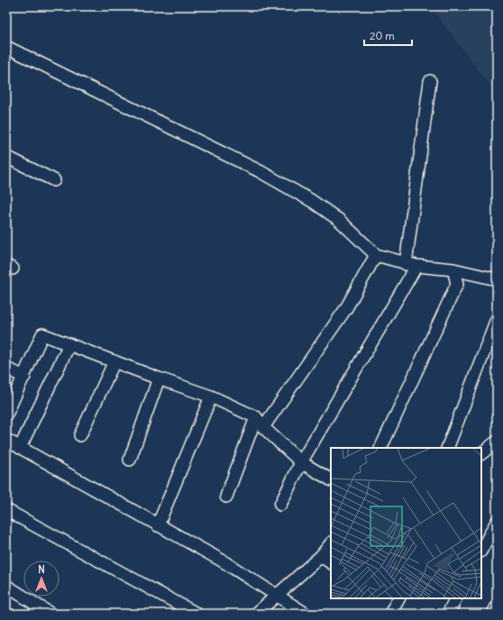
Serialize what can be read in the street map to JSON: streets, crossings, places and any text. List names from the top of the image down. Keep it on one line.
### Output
{"scale_bar":"20 m","north":"top"}
